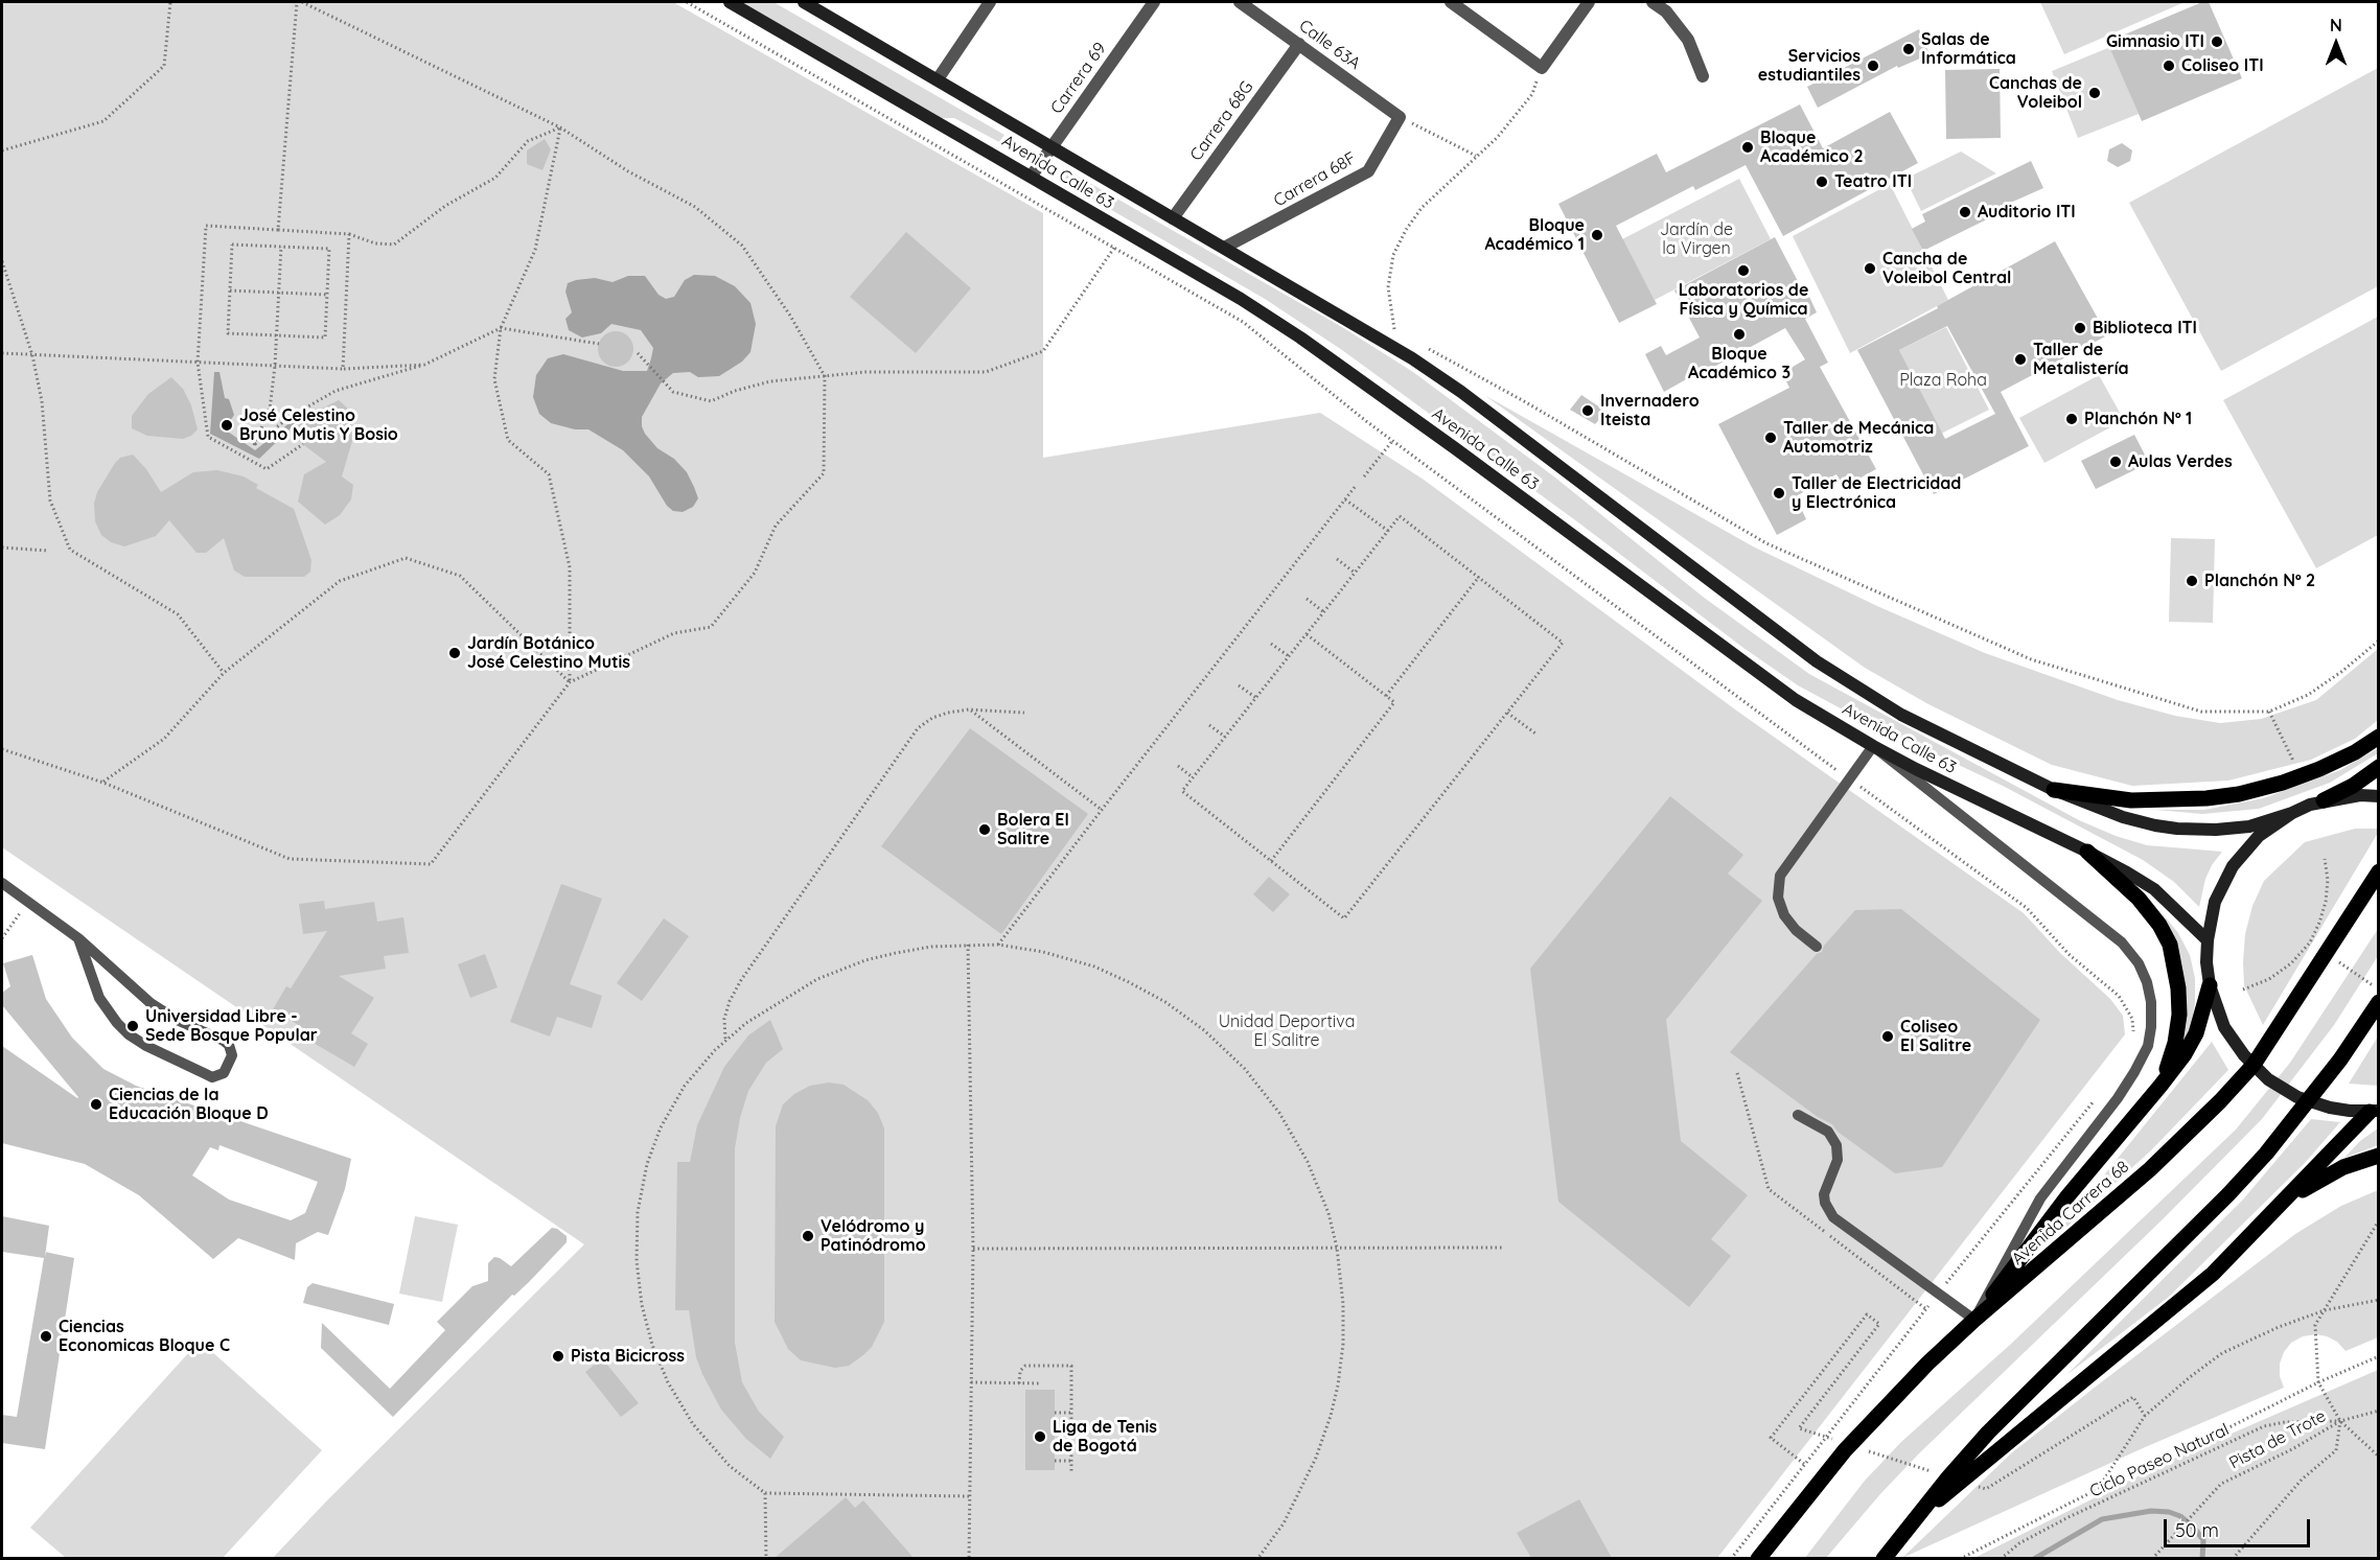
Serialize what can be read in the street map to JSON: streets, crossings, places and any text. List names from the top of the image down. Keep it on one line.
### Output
{"streets":{"main road":["Avenida Calle 63","Avenida Carrera 68"],"street":["Calle 63A","Carrera 69","Carrera 68G","Carrera 68F"],"path":["Pista de Trote","Ciclo Paseo Natural"]},"crossings":[["Calle 63A","Carrera 68G"],["Calle 63A","Carrera 68F"],["Carrera 69","Avenida Calle 63"],["Carrera 68G","Avenida Calle 63"],["Avenida Calle 63","Carrera 68F"],["Pista de Trote","Ciclo Paseo Natural"]],"parks":["Jardín de la Virgen","Plaza Roha","Unidad Deportiva El Salitre"],"places":["Gimnasio ITI","Salas de Informática","Servicios estudiantiles","Coliseo ITI","Canchas de Voleibol","Bloque Académico 2","Teatro ITI","Auditorio ITI","Bloque Académico 1","Cancha de Voleibol Central","Laboratorios de Física y Química","Biblioteca ITI","Bloque Académico 3","Taller de Metalistería","Invernadero Iteista","Planchón Nº 1","José Celestino Bruno Mutis Y Bosio","Taller de Mecánica Automotriz","Aulas Verdes","Taller de Electricidad y Electrónica","Planchón Nº 2","Jardín Botánico José Celestino Mutis","Bolera El Salitre","Universidad Libre - Sede Bosque Popular","Coliseo El Salitre","Ciencias de la Educación Bloque D","Velódromo y Patinódromo","Ciencias Economicas Bloque C","Pista Bicicross","Liga de Tenis de Bogotá"],"scale_bar":"50 m","north":"top"}
